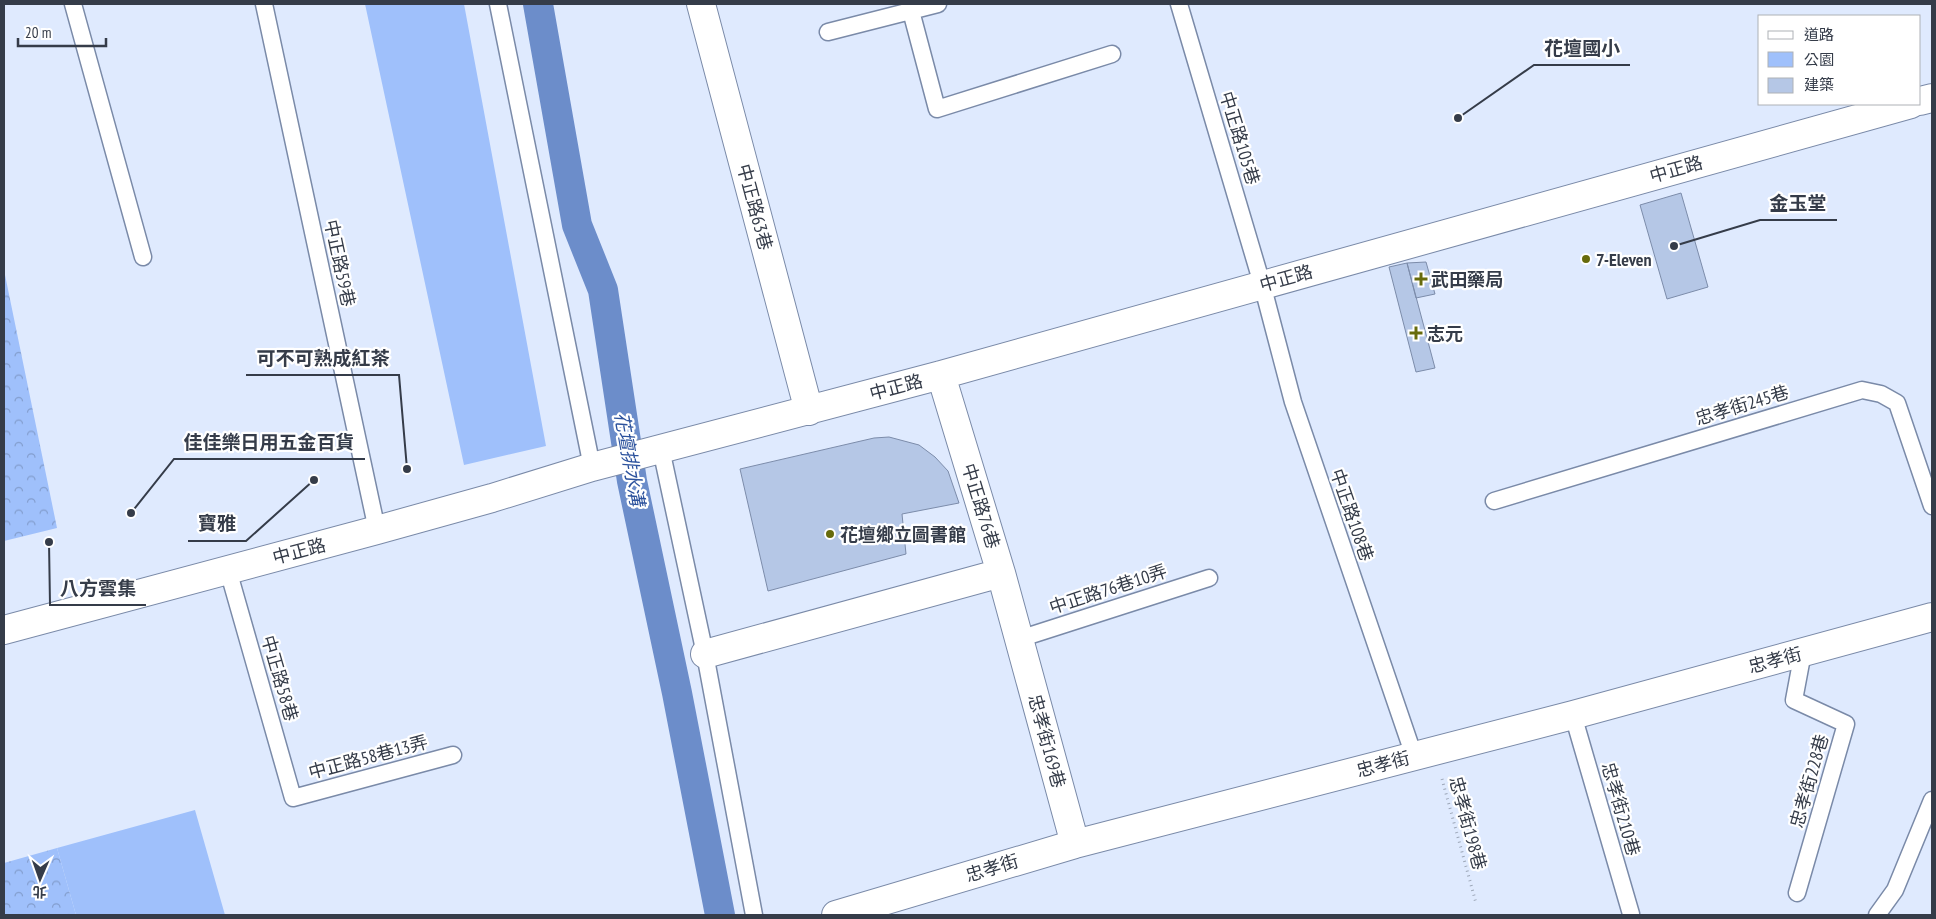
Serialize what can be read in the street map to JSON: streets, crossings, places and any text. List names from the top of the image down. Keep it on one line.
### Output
{"streets":{"street":["中正路","中正路63巷","中正路76巷","忠孝街","忠孝街169巷"],"lane":["中正路105巷","中正路59巷","忠孝街245巷","中正路108巷","中正路76巷10弄","中正路58巷","中正路58巷13弄","忠孝街228巷","忠孝街210巷"],"path":["忠孝街198巷"]},"crossings":[["中正路105巷","中正路"],["中正路105巷","中正路108巷"],["中正路","中正路63巷"],["中正路","中正路59巷"],["中正路","中正路76巷"],["中正路","中正路108巷"],["中正路","中正路58巷"],["中正路76巷","中正路76巷10弄"],["中正路76巷","忠孝街169巷"],["中正路108巷","忠孝街"],["中正路108巷","忠孝街198巷"],["中正路76巷10弄","忠孝街169巷"],["忠孝街","忠孝街169巷"],["忠孝街","忠孝街228巷"],["忠孝街","忠孝街210巷"],["忠孝街","忠孝街198巷"],["中正路58巷","中正路58巷13弄"]],"water":["花壇排水溝"],"places":{"other":["花壇國小","金玉堂","7-Eleven","可不可熟成紅茶","寶雅","佳佳樂日用五金百貨","花壇鄉立圖書館","八方雲集"],"health":["武田藥局","志元"]},"legend":["道路","公園","建築"],"scale_bar":"20 m","north":"bottom"}
